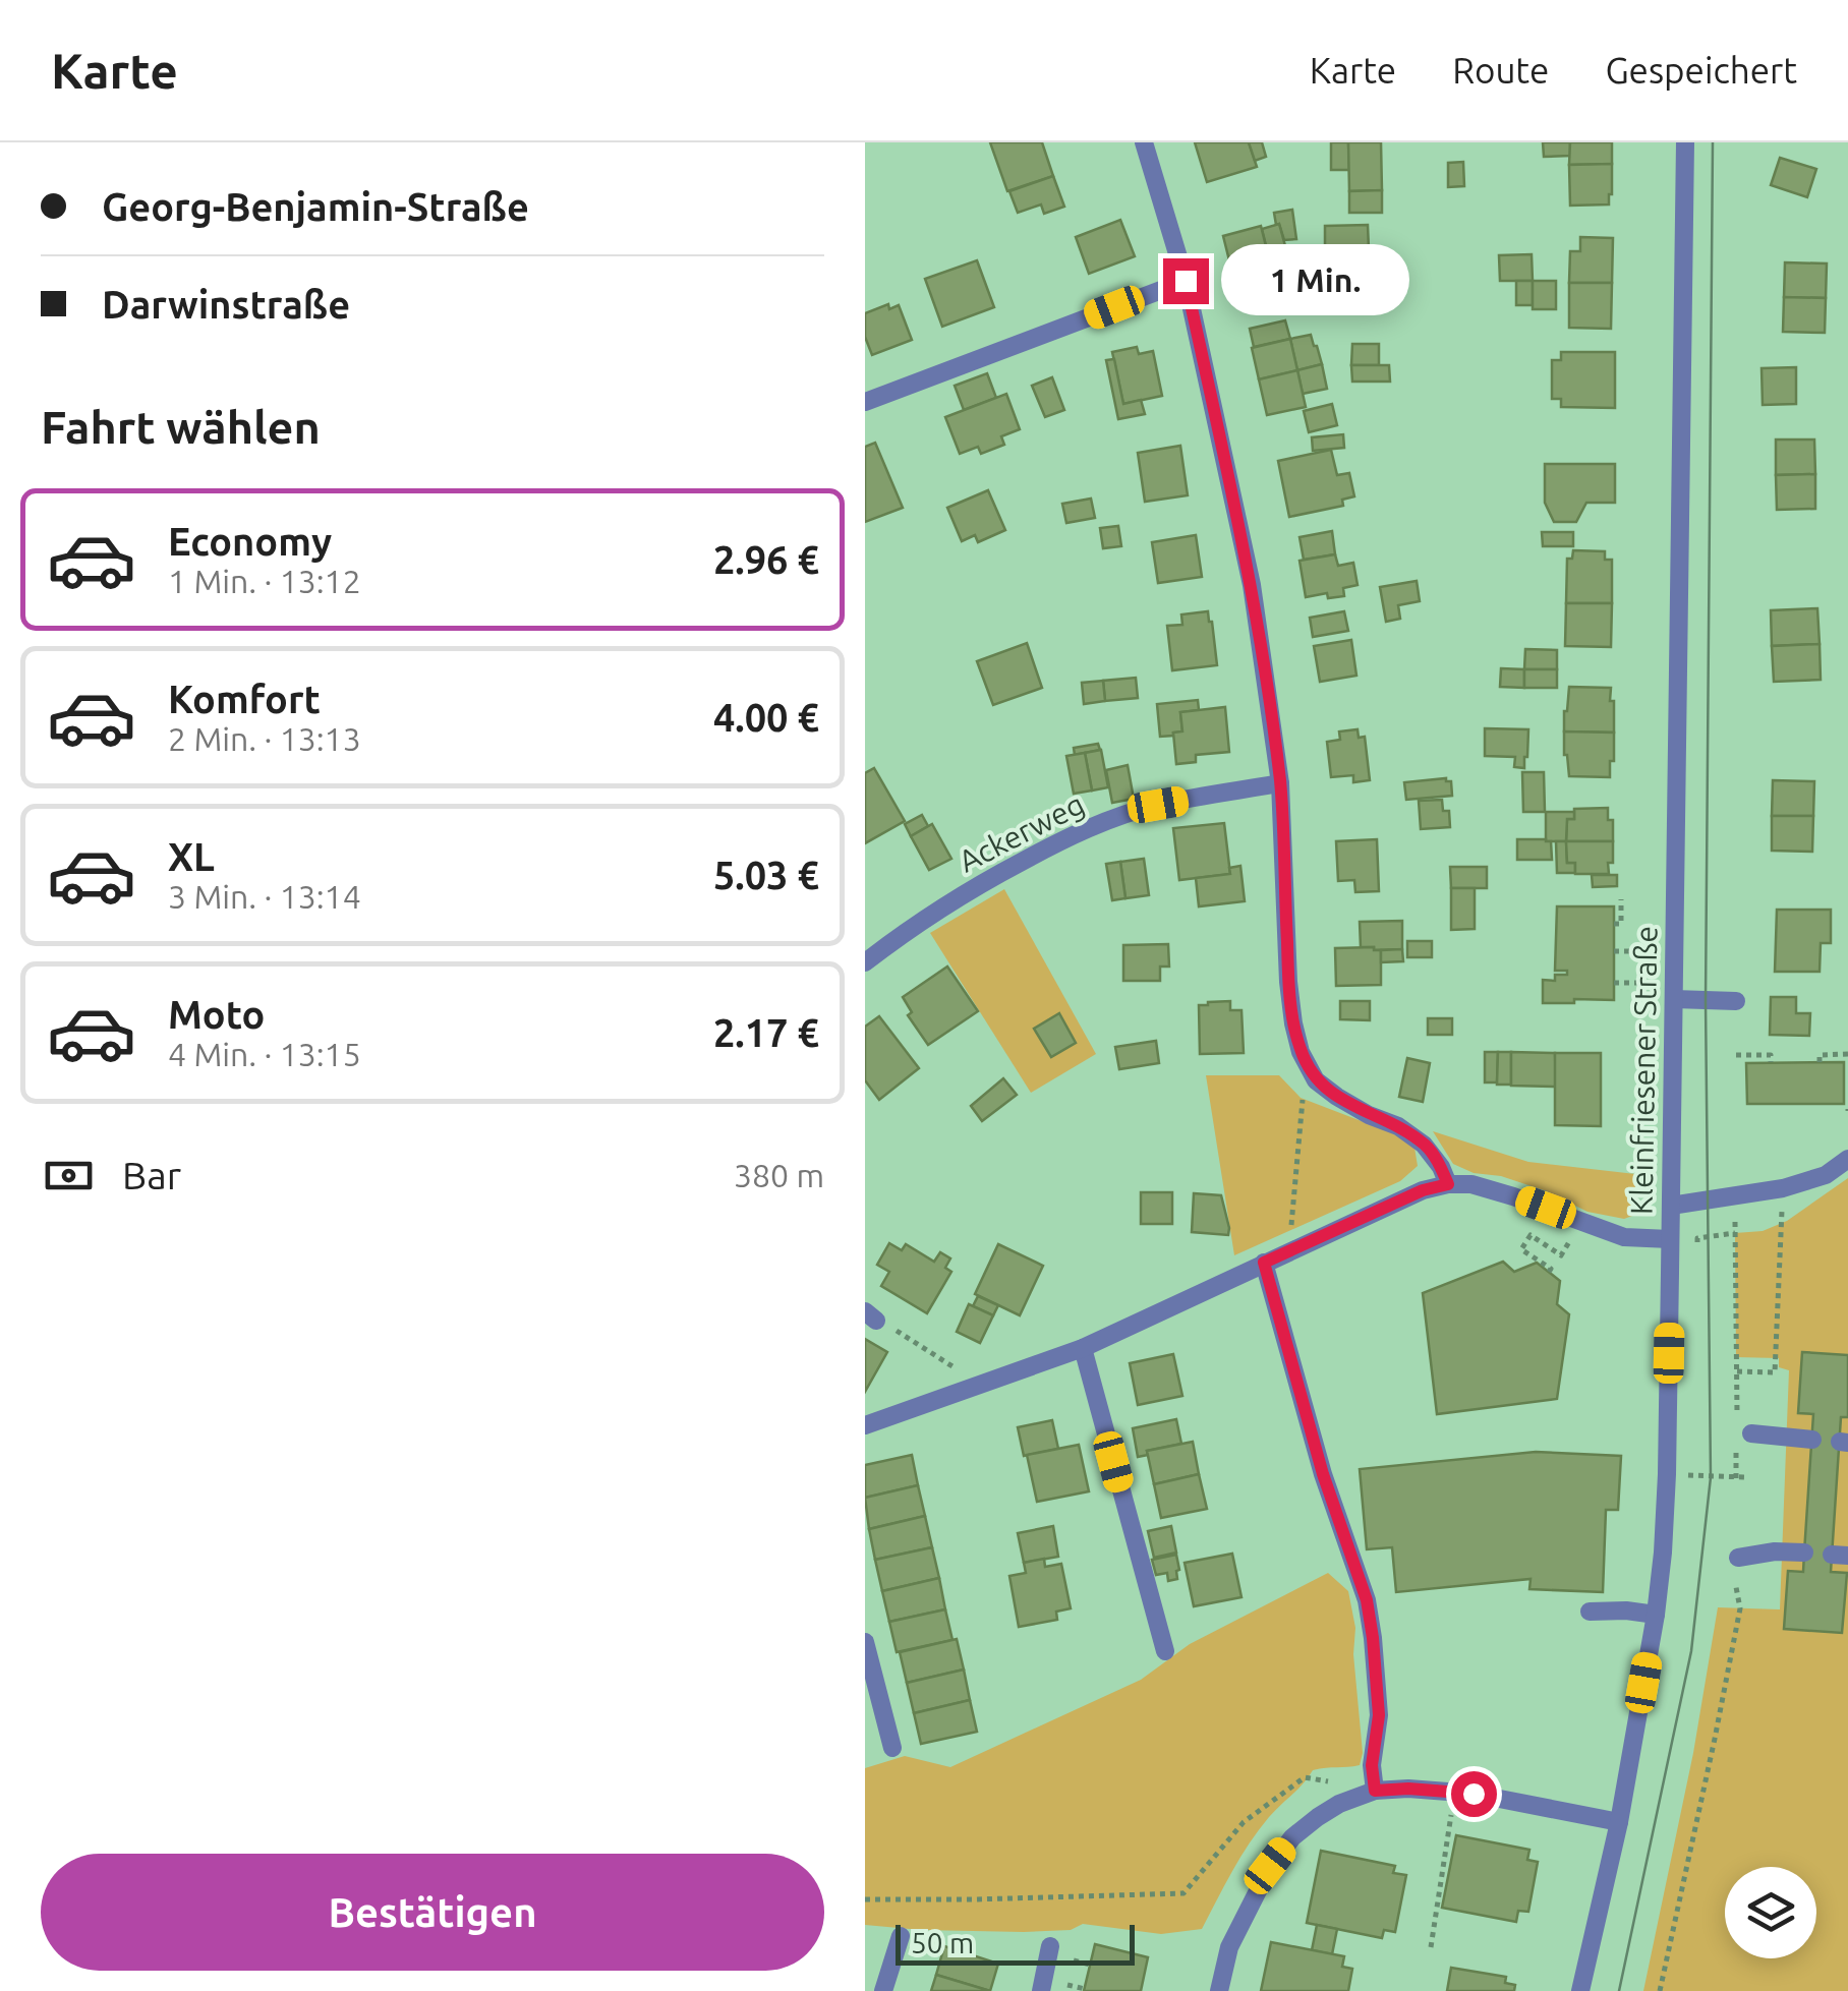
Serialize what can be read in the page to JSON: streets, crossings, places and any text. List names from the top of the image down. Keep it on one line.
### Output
{"streets":{"street":["Ackerweg","Kleinfriesener Straße"]},"scale_bar":"50 m","page":{"header":"Karte","nav":["Karte","Route","Gespeichert"],"banner":["Georg-Benjamin-Straße","Darwinstraße"],"bubble":"1 Min.","heading":"Fahrt wählen","list":[{"name":"Economy","note":"1 Min. · 13:12","value":"2.96 €"},{"name":"Komfort","note":"2 Min. · 13:13","value":"4.00 €"},{"name":"XL","note":"3 Min. · 13:14","value":"5.03 €"},{"name":"Moto","note":"4 Min. · 13:15","value":"2.17 €"}],"pay":["Bar","380 m"],"buttons":"Bestätigen","scale":"50 m"}}
